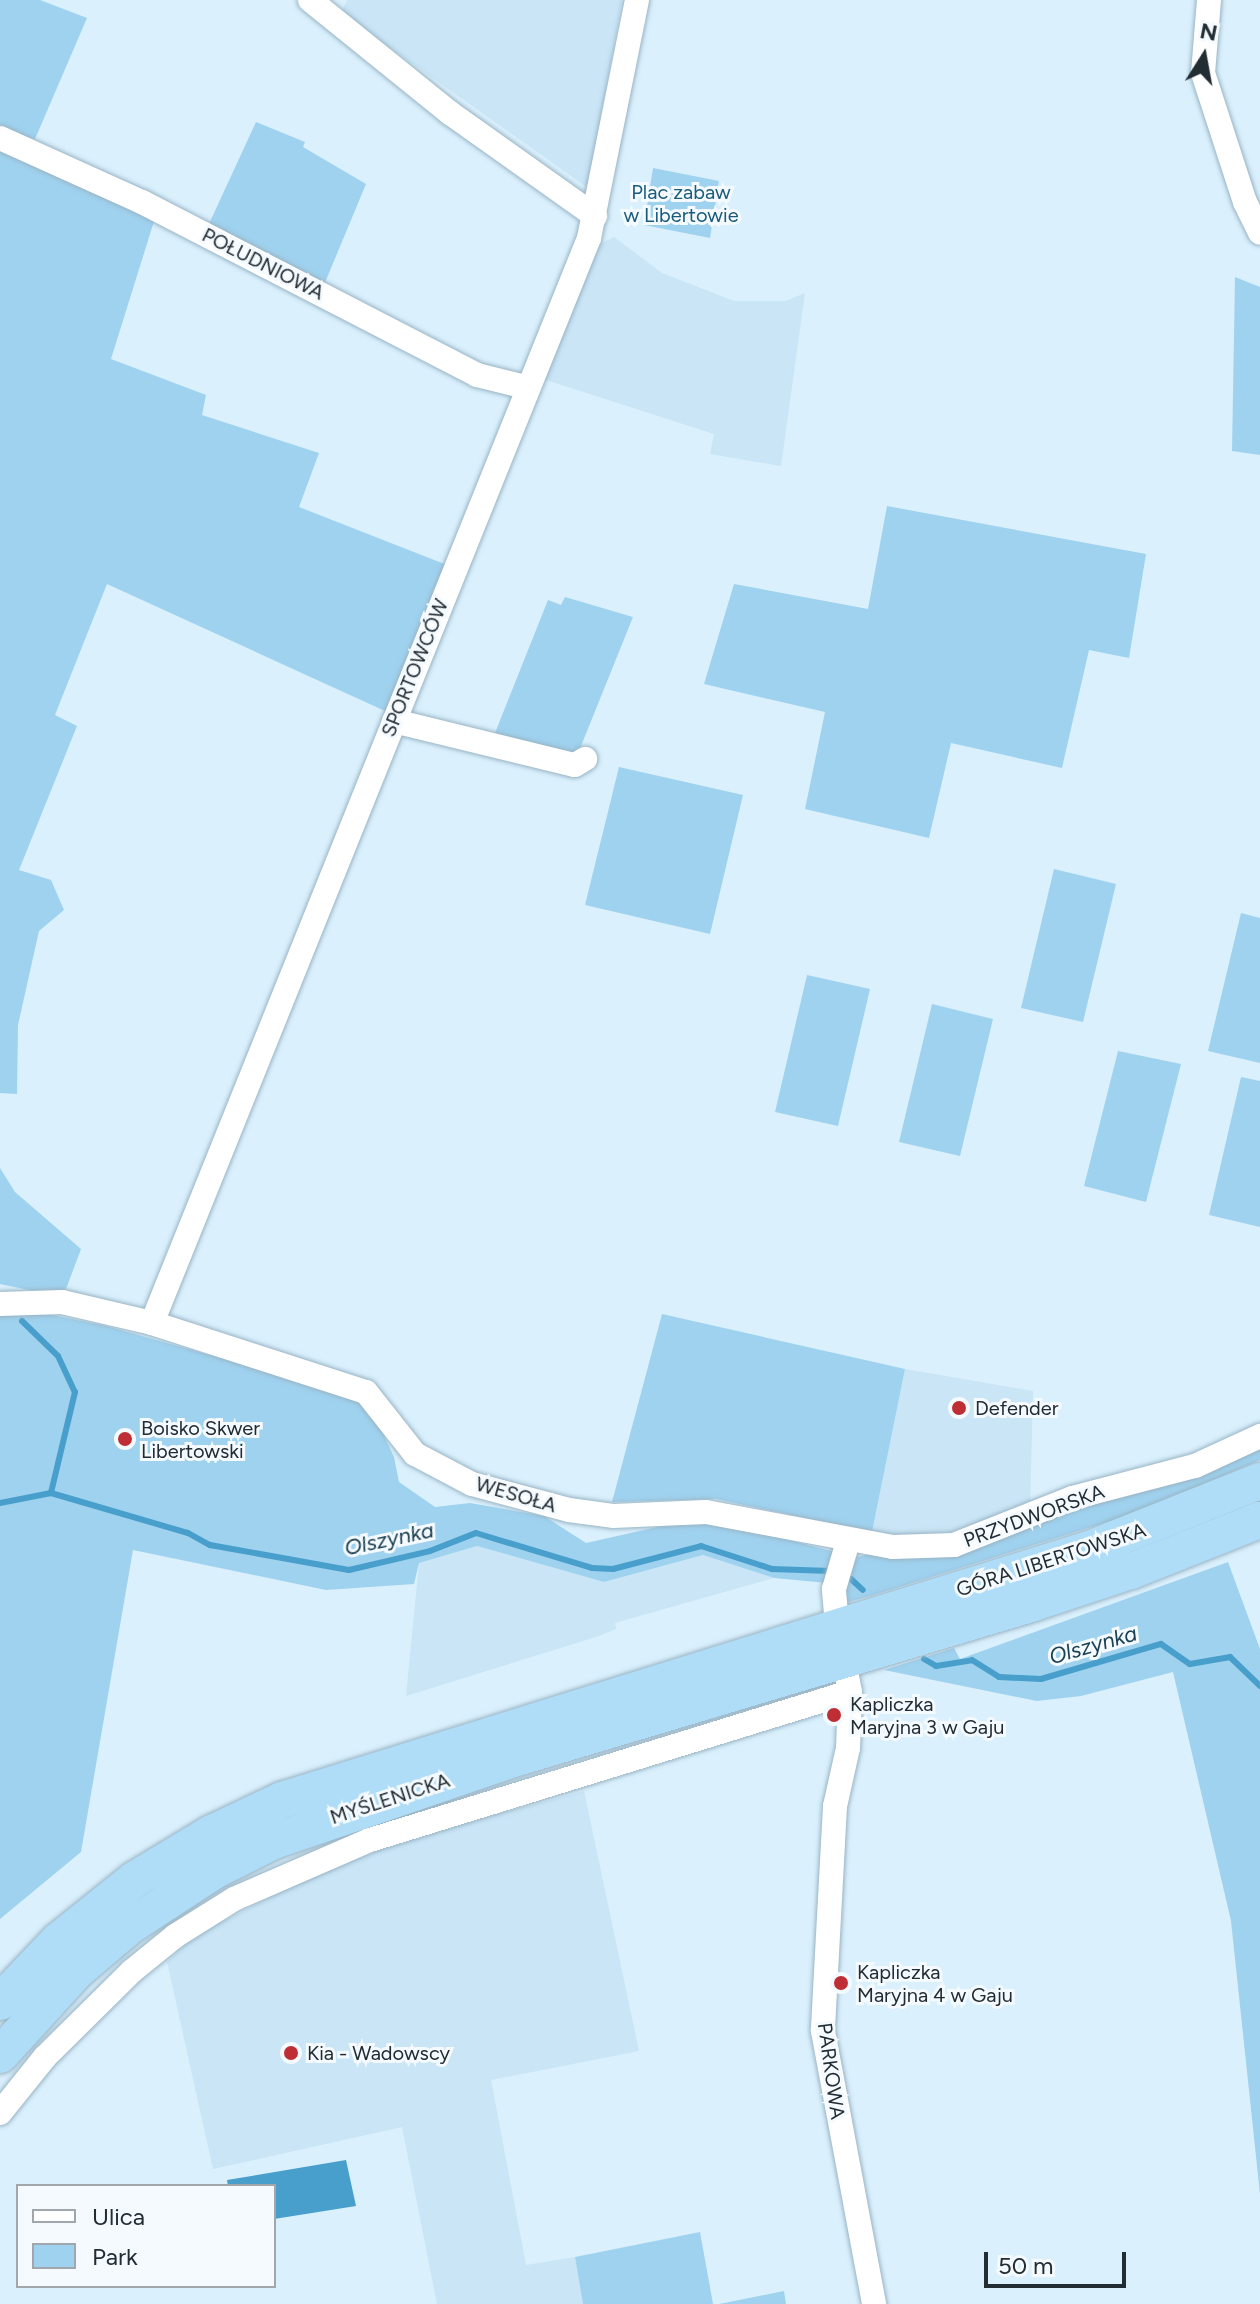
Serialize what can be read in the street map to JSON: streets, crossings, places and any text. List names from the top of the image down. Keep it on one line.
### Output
{"streets":{"highway":["GÓRA LIBERTOWSKA","MYŚLENICKA"],"street":["POŁUDNIOWA","SPORTOWCÓW","WESOŁA","PRZYDWORSKA","PARKOWA"]},"crossings":[["POŁUDNIOWA","SPORTOWCÓW"],["SPORTOWCÓW","WESOŁA"],["WESOŁA","PRZYDWORSKA"],["GÓRA LIBERTOWSKA","MYŚLENICKA"],["GÓRA LIBERTOWSKA","PARKOWA"],["MYŚLENICKA","PARKOWA"]],"water":["Olszynka"],"parks":["Plac zabaw w Libertowie"],"places":["Defender","Boisko Skwer Libertowski","Kapliczka Maryjna 3 w Gaju","Kapliczka Maryjna 4 w Gaju","Kia - Wadowscy"],"legend":["Ulica","Park"],"scale_bar":"50 m","north":"top"}
